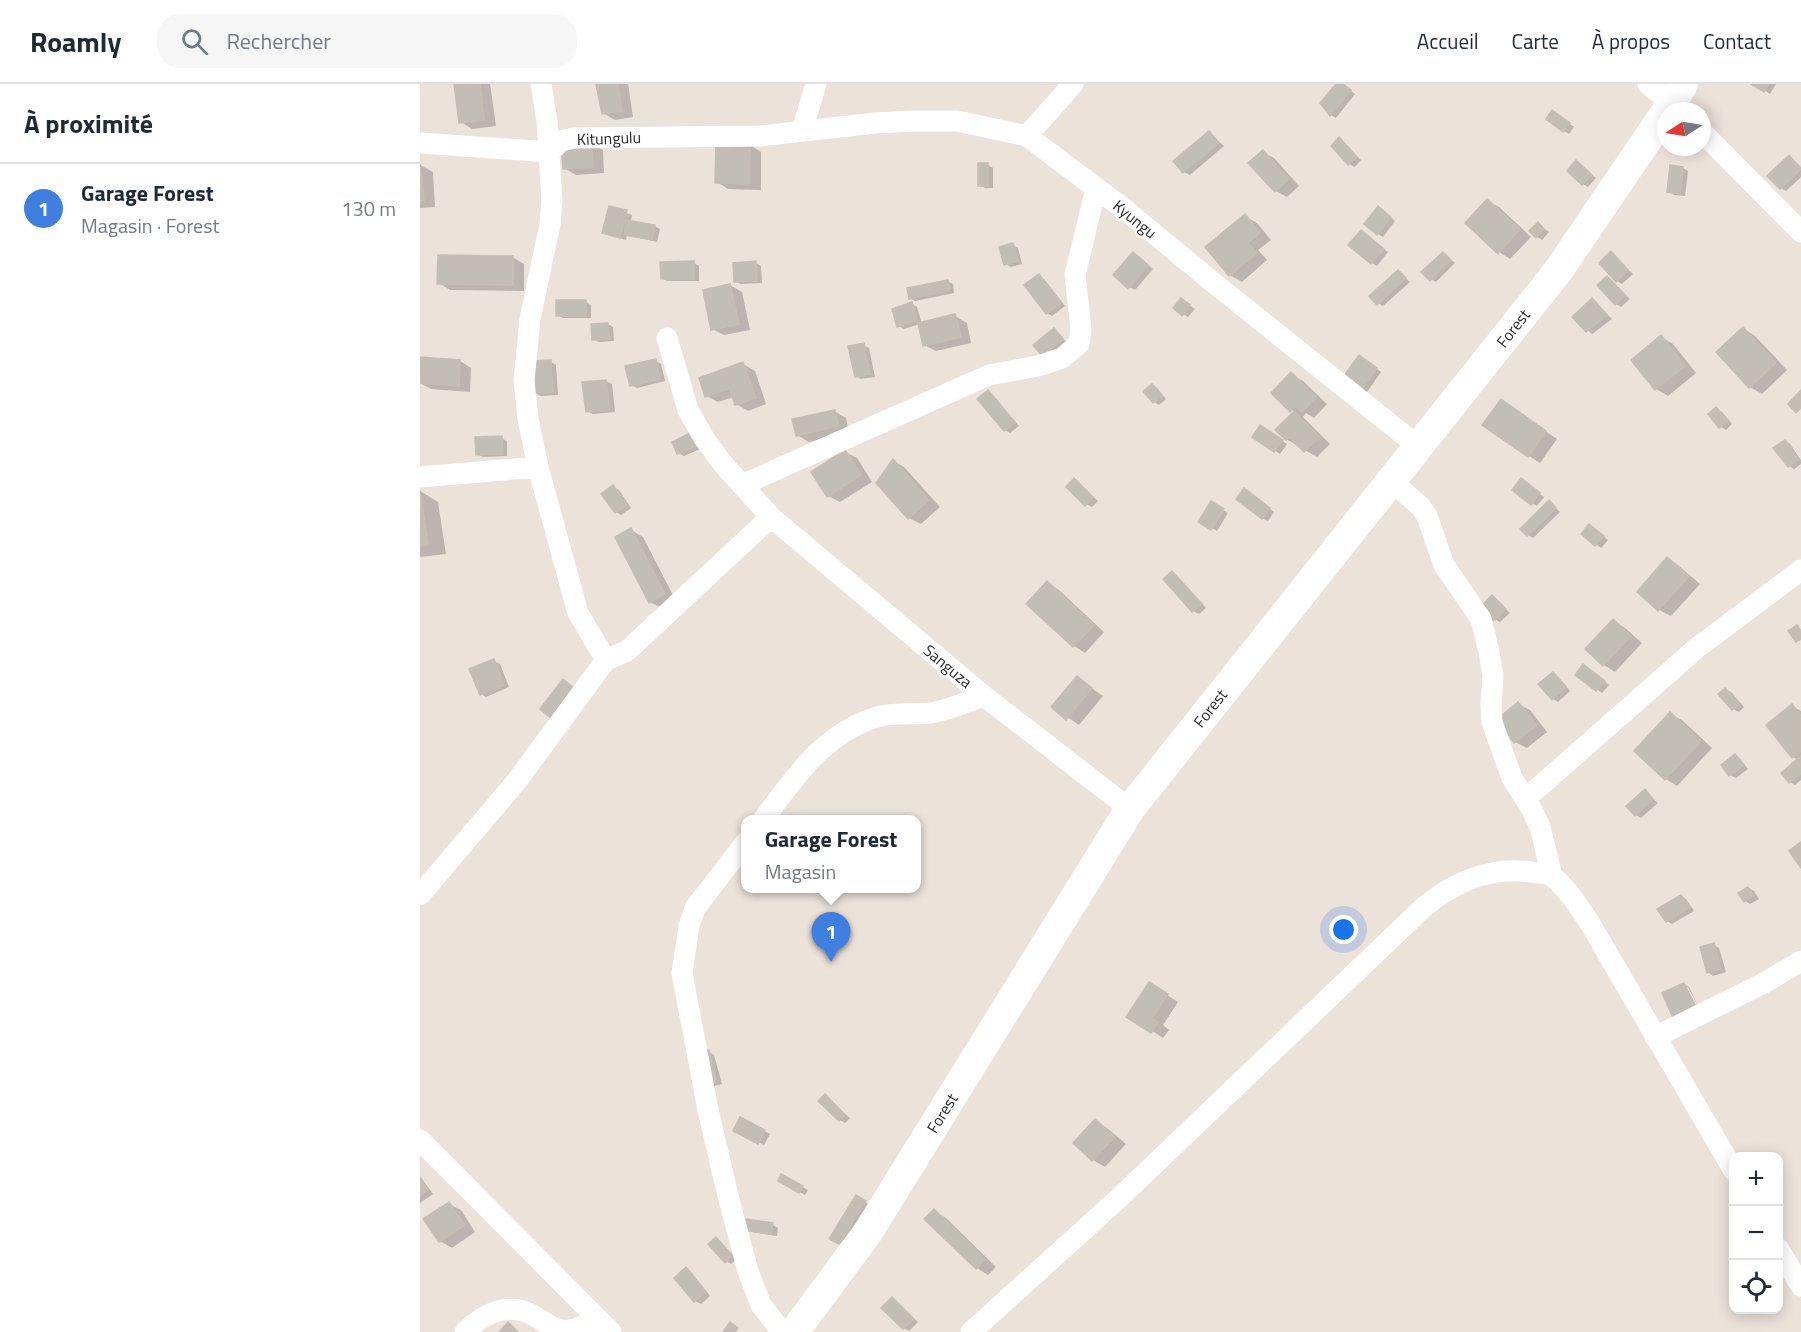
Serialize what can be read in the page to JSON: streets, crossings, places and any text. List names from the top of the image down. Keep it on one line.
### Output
{"streets":{"street":["Kitungulu","Kyungu","Forest","Sanguza"]},"crossings":[["Kitungulu","Kyungu"],["Kyungu","Forest"],["Forest","Sanguza"]],"north":"left","page":{"header":"Roamly","search":"Rechercher","nav":["Accueil","Carte","À propos","Contact"],"heading":"À proximité","list":[{"mark":"1","name":"Garage Forest","note":"Magasin · Forest","value":"130 m"}],"popup":["Garage Forest","Magasin"],"pins":"1","map_buttons":["+","−"]}}
